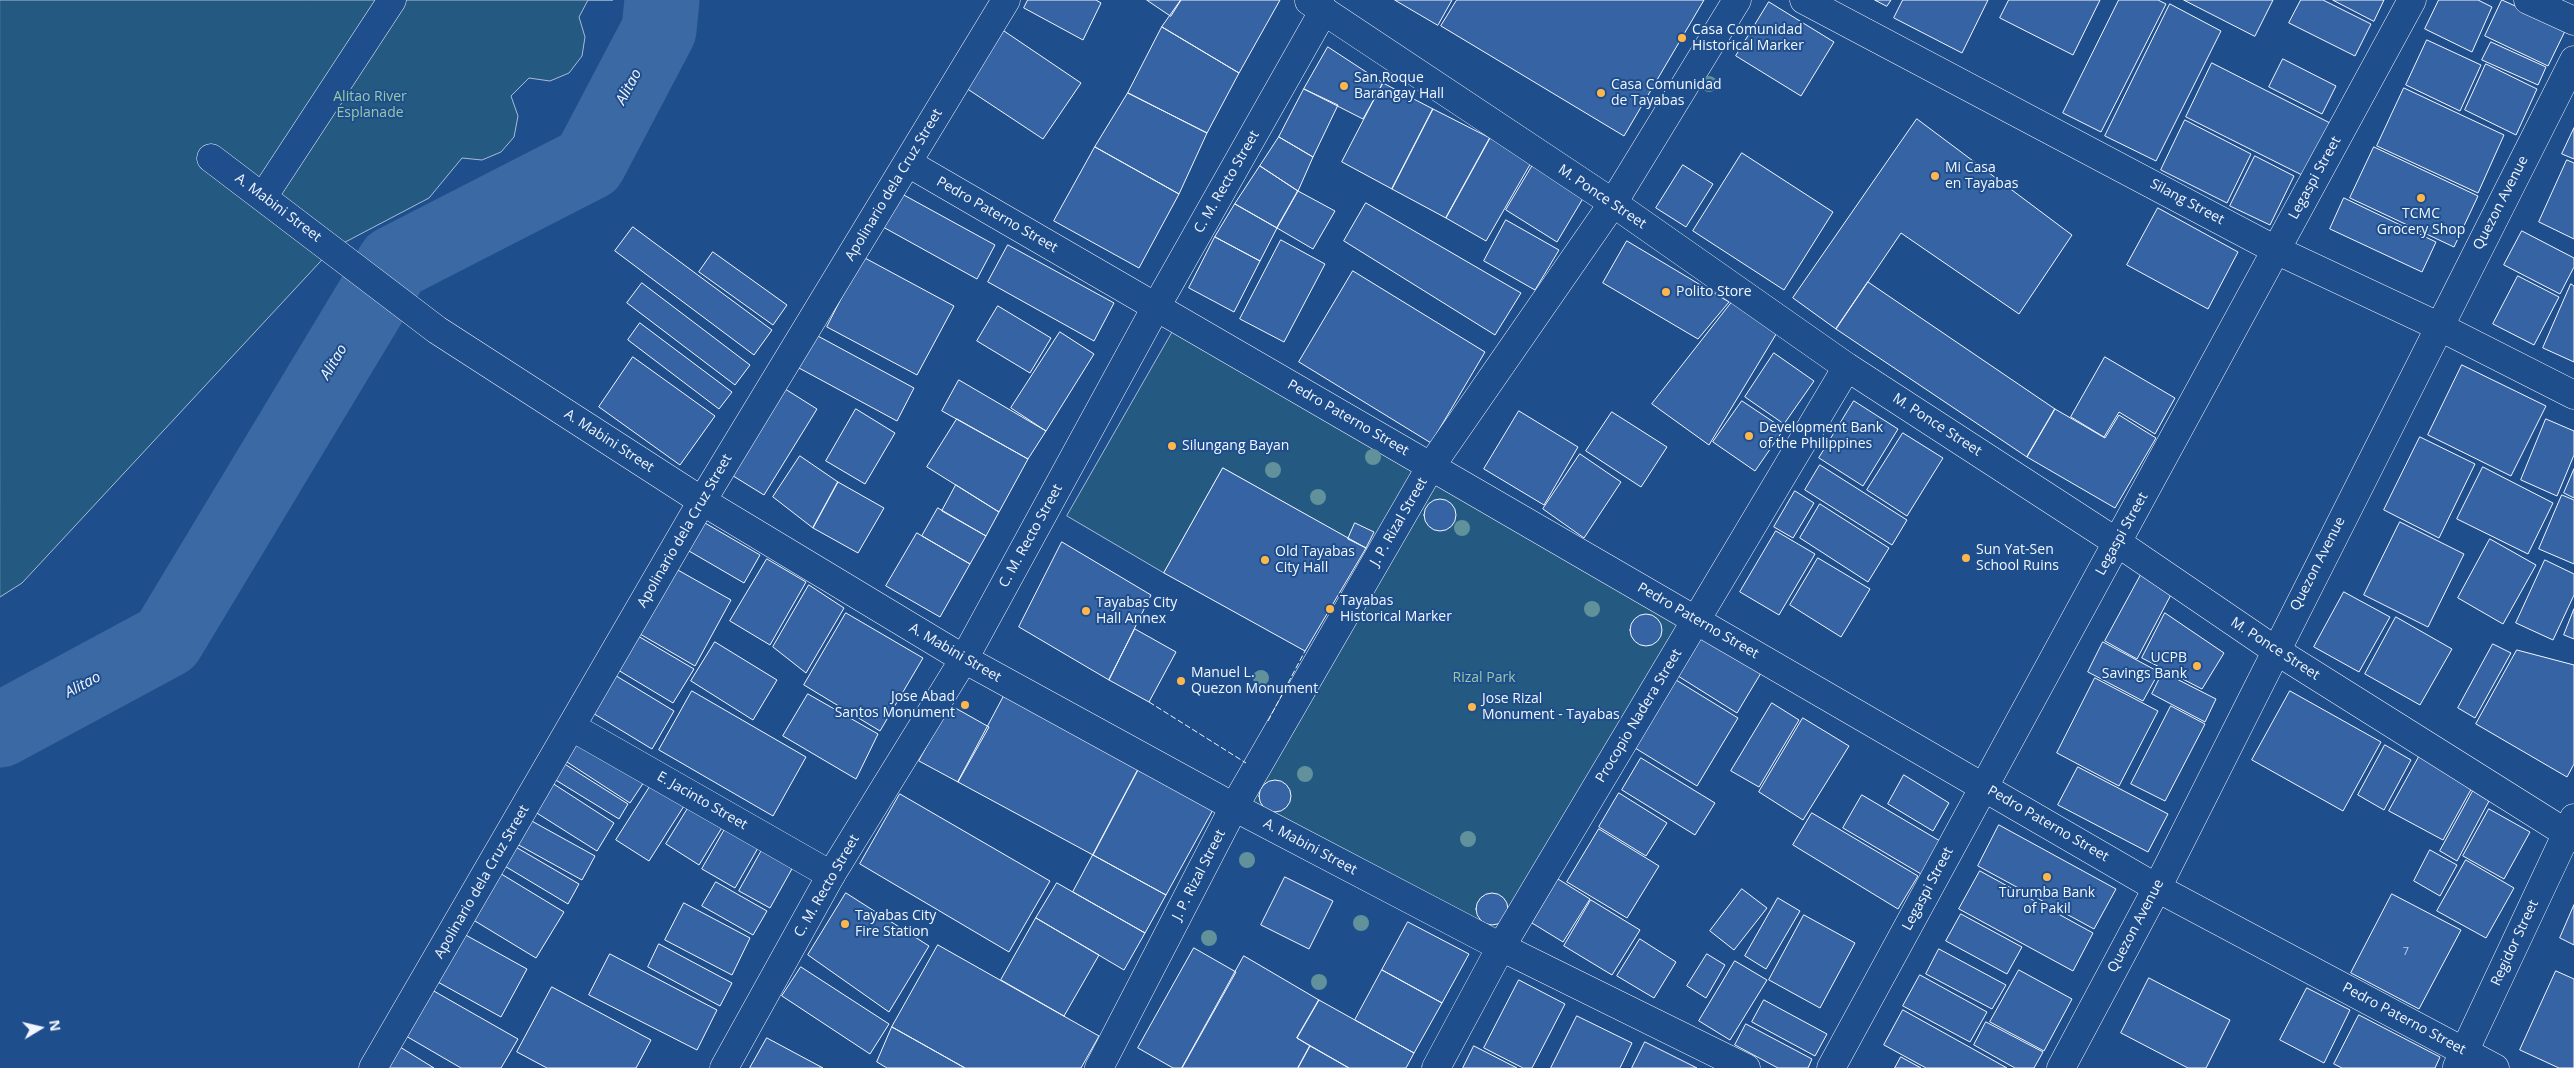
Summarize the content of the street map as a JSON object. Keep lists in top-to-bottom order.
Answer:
{
  "streets": {
    "street": [
      "Legaspi Street",
      "C. M. Recto Street",
      "Apolinario dela Cruz Street",
      "M. Ponce Street",
      "Silang Street",
      "Quezon Avenue",
      "A. Mabini Street",
      "Pedro Paterno Street",
      "J. P. Rizal Street",
      "Procopio Nadera Street",
      "E. Jacinto Street",
      "Regidor Street"
    ]
  },
  "crossings": [
    ["Legaspi Street", "M. Ponce Street"],
    ["Legaspi Street", "Silang Street"],
    ["Legaspi Street", "Pedro Paterno Street"],
    ["C. M. Recto Street", "M. Ponce Street"],
    ["C. M. Recto Street", "A. Mabini Street"],
    ["C. M. Recto Street", "Pedro Paterno Street"],
    ["C. M. Recto Street", "E. Jacinto Street"],
    ["Apolinario dela Cruz Street", "A. Mabini Street"],
    ["Apolinario dela Cruz Street", "Pedro Paterno Street"],
    ["Apolinario dela Cruz Street", "E. Jacinto Street"],
    ["M. Ponce Street", "Quezon Avenue"],
    ["M. Ponce Street", "J. P. Rizal Street"],
    ["M. Ponce Street", "Procopio Nadera Street"],
    ["M. Ponce Street", "Regidor Street"],
    ["Silang Street", "Quezon Avenue"],
    ["Quezon Avenue", "Pedro Paterno Street"],
    ["A. Mabini Street", "J. P. Rizal Street"],
    ["A. Mabini Street", "Procopio Nadera Street"],
    ["Pedro Paterno Street", "J. P. Rizal Street"],
    ["Pedro Paterno Street", "Procopio Nadera Street"],
    ["Pedro Paterno Street", "Regidor Street"]
  ],
  "water": ["Alitao"],
  "parks": ["Alitao River Esplanade", "Rizal Park"],
  "places": [
    "Casa Comunidad Historical Marker",
    "San Roque Barangay Hall",
    "Casa Comunidad de Tayabas",
    "Mi Casa en Tayabas",
    "TCMC Grocery Shop",
    "Polito Store",
    "Development Bank of the Philippines",
    "Silungang Bayan",
    "Sun Yat-Sen School Ruins",
    "Old Tayabas City Hall",
    "Tayabas Historical Marker",
    "Tayabas City Hall Annex",
    "UCPB Savings Bank",
    "Manuel L. Quezon Monument",
    "Jose Abad Santos Monument",
    "Jose Rizal Monument - Tayabas",
    "Turumba Bank of Pakil",
    "Tayabas City Fire Station"
  ],
  "house_numbers": ["7"],
  "north": "right"
}
